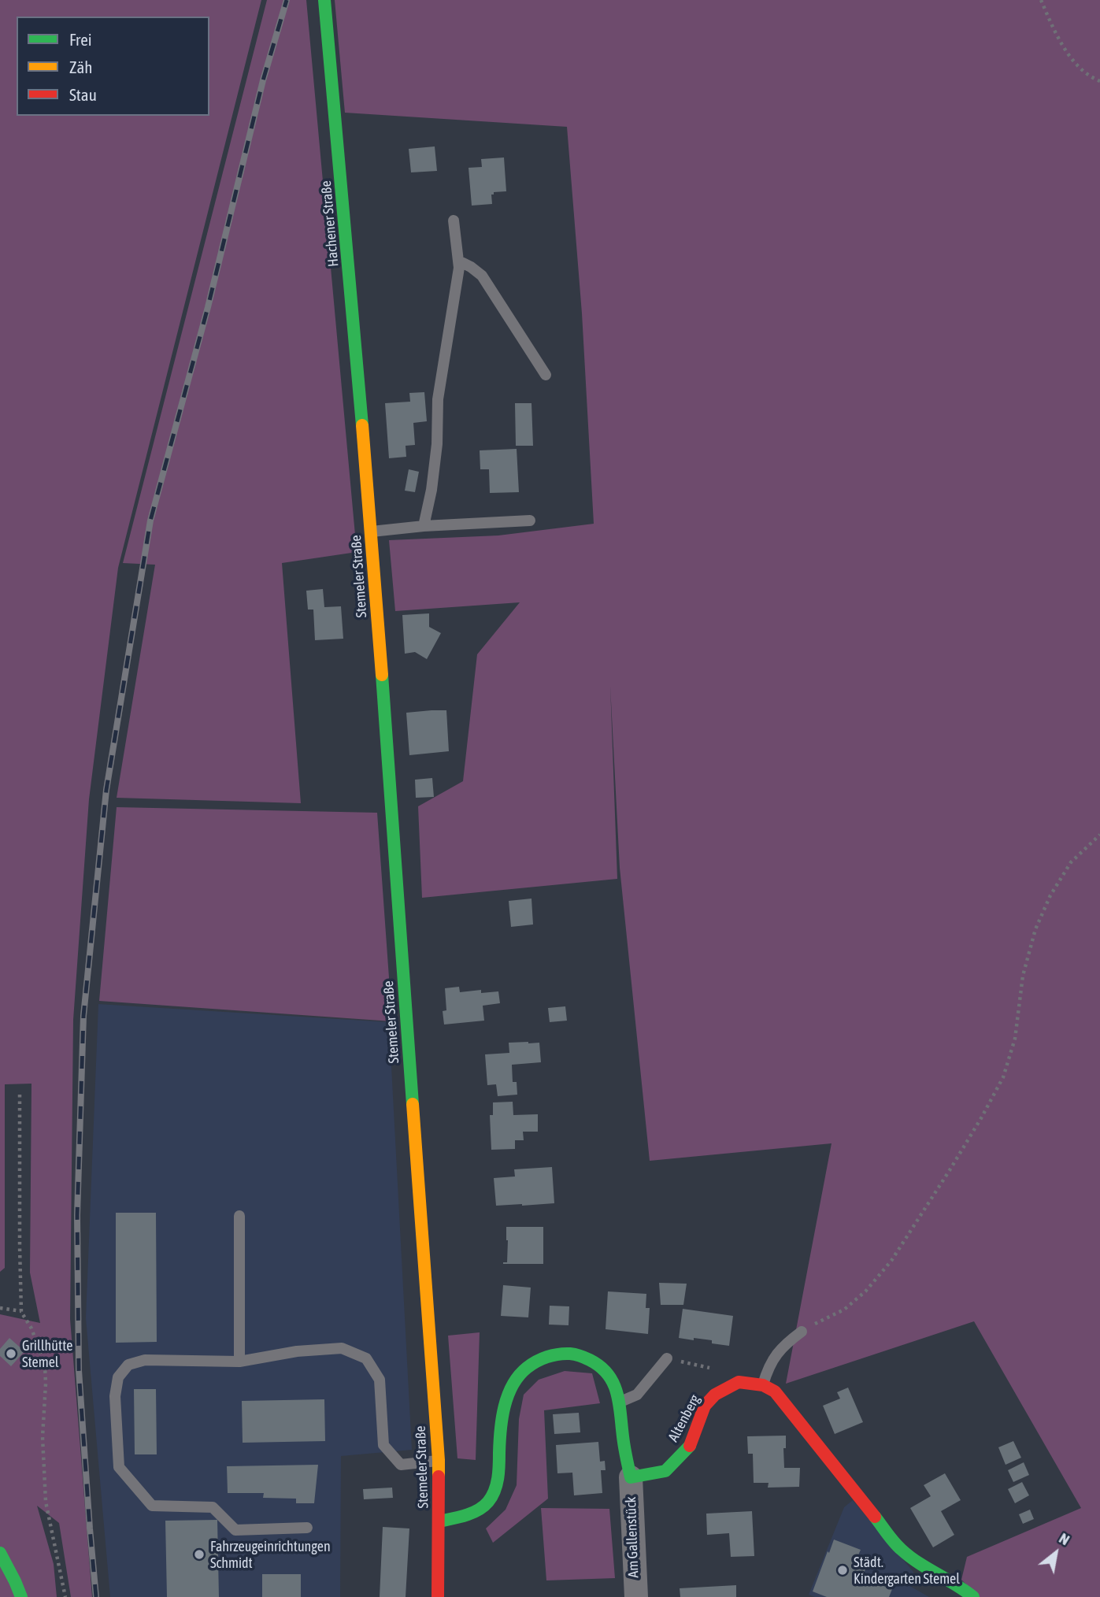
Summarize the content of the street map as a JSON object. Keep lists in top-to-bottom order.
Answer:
{
  "streets": {
    "main road": ["Hachener Straße", "Stemeler Straße", "Altenberg"],
    "street": ["Am Gallenstück"]
  },
  "crossings": [
    ["Hachener Straße", "Stemeler Straße"],
    ["Altenberg", "Am Gallenstück"]
  ],
  "places": ["Grillhütte Stemel", "Fahrzeugeinrichtungen Schmidt", "Städt. Kindergarten Stemel"],
  "legend": ["Frei", "Zäh", "Stau"],
  "north": "top right"
}
